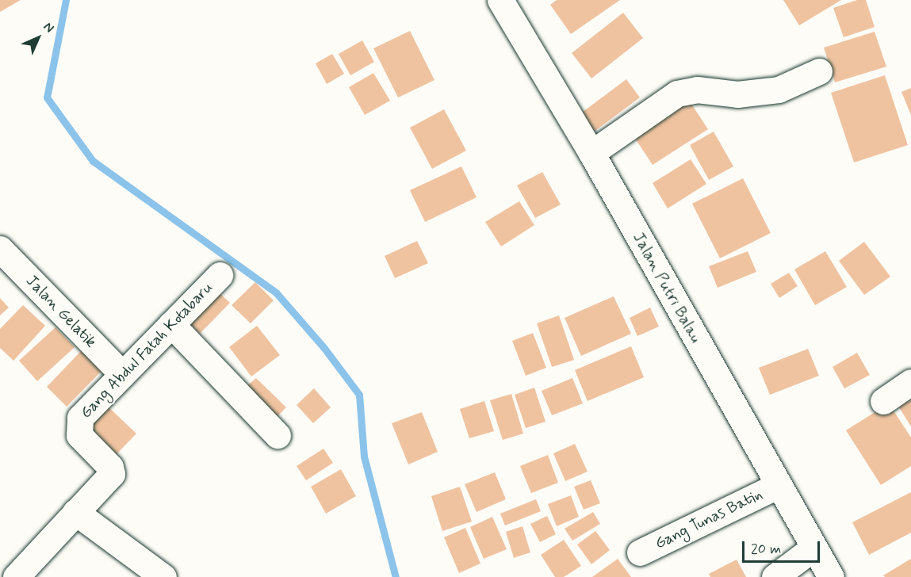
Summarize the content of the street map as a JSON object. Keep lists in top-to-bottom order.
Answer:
{
  "streets": {
    "street": [
      "Jalan Putri Balau",
      "Jalan Gelatik",
      "Gang Abdul Fatah Kotabaru",
      "Gang Tunas Batin"
    ]
  },
  "crossings": [
    ["Jalan Putri Balau", "Gang Tunas Batin"],
    ["Jalan Gelatik", "Gang Abdul Fatah Kotabaru"]
  ],
  "scale_bar": "20 m",
  "north": "top right"
}
